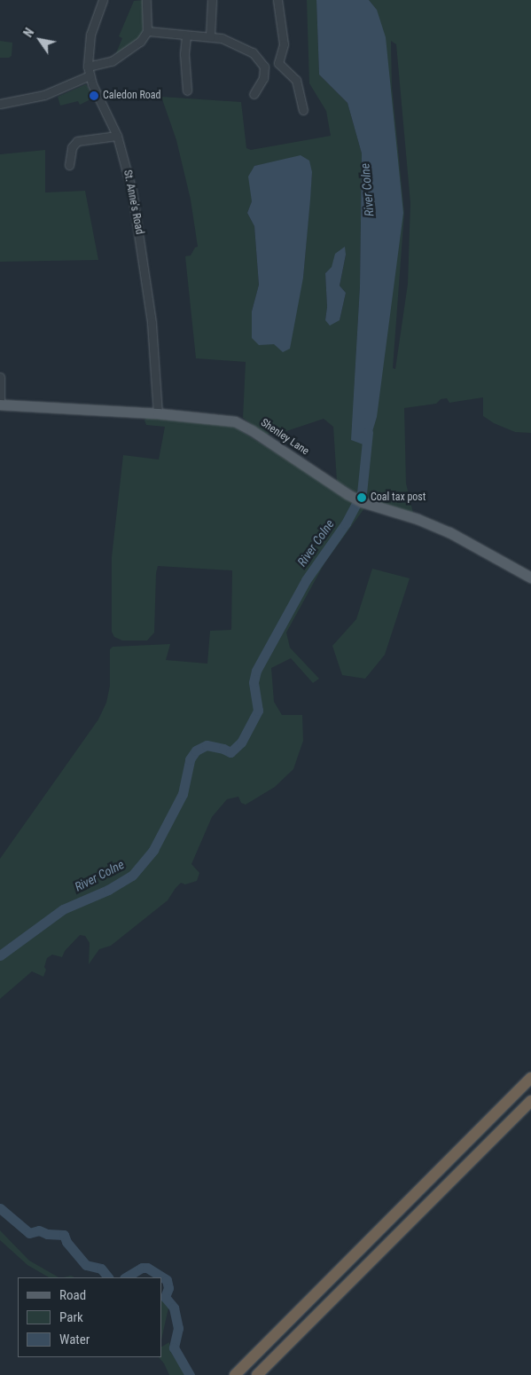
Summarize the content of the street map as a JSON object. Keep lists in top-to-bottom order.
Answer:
{
  "streets": {
    "main road": ["Shenley Lane"],
    "street": ["St. Anne's Road"]
  },
  "crossings": [
    ["St. Anne's Road", "Shenley Lane"]
  ],
  "water": ["River Colne"],
  "places": ["Caledon Road", "Coal tax post"],
  "legend": ["Road", "Park", "Water"],
  "north": "top left"
}
